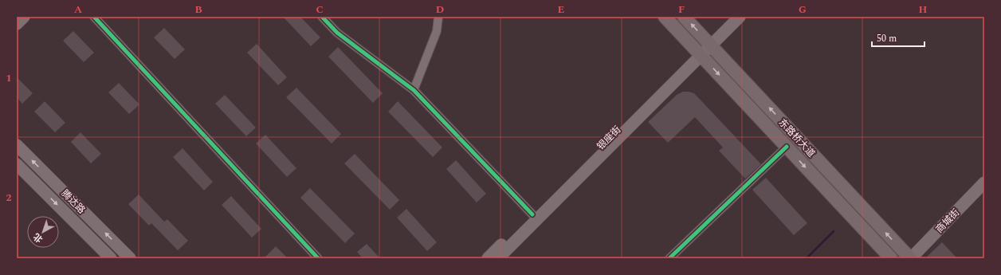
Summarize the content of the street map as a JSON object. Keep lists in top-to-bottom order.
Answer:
{
  "streets": {
    "main road": [
      "银座街",
      "东路桥大道",
      "腾达路",
      "商城街"
    ]
  },
  "crossings": [
    ["银座街", "东路桥大道"],
    ["东路桥大道", "商城街"]
  ],
  "scale_bar": "50 m",
  "north": "bottom left",
  "grid": {
    "columns": [
      "A",
      "B",
      "C",
      "D",
      "E",
      "F",
      "G",
      "H"
    ],
    "rows": ["1", "2"]
  }
}
